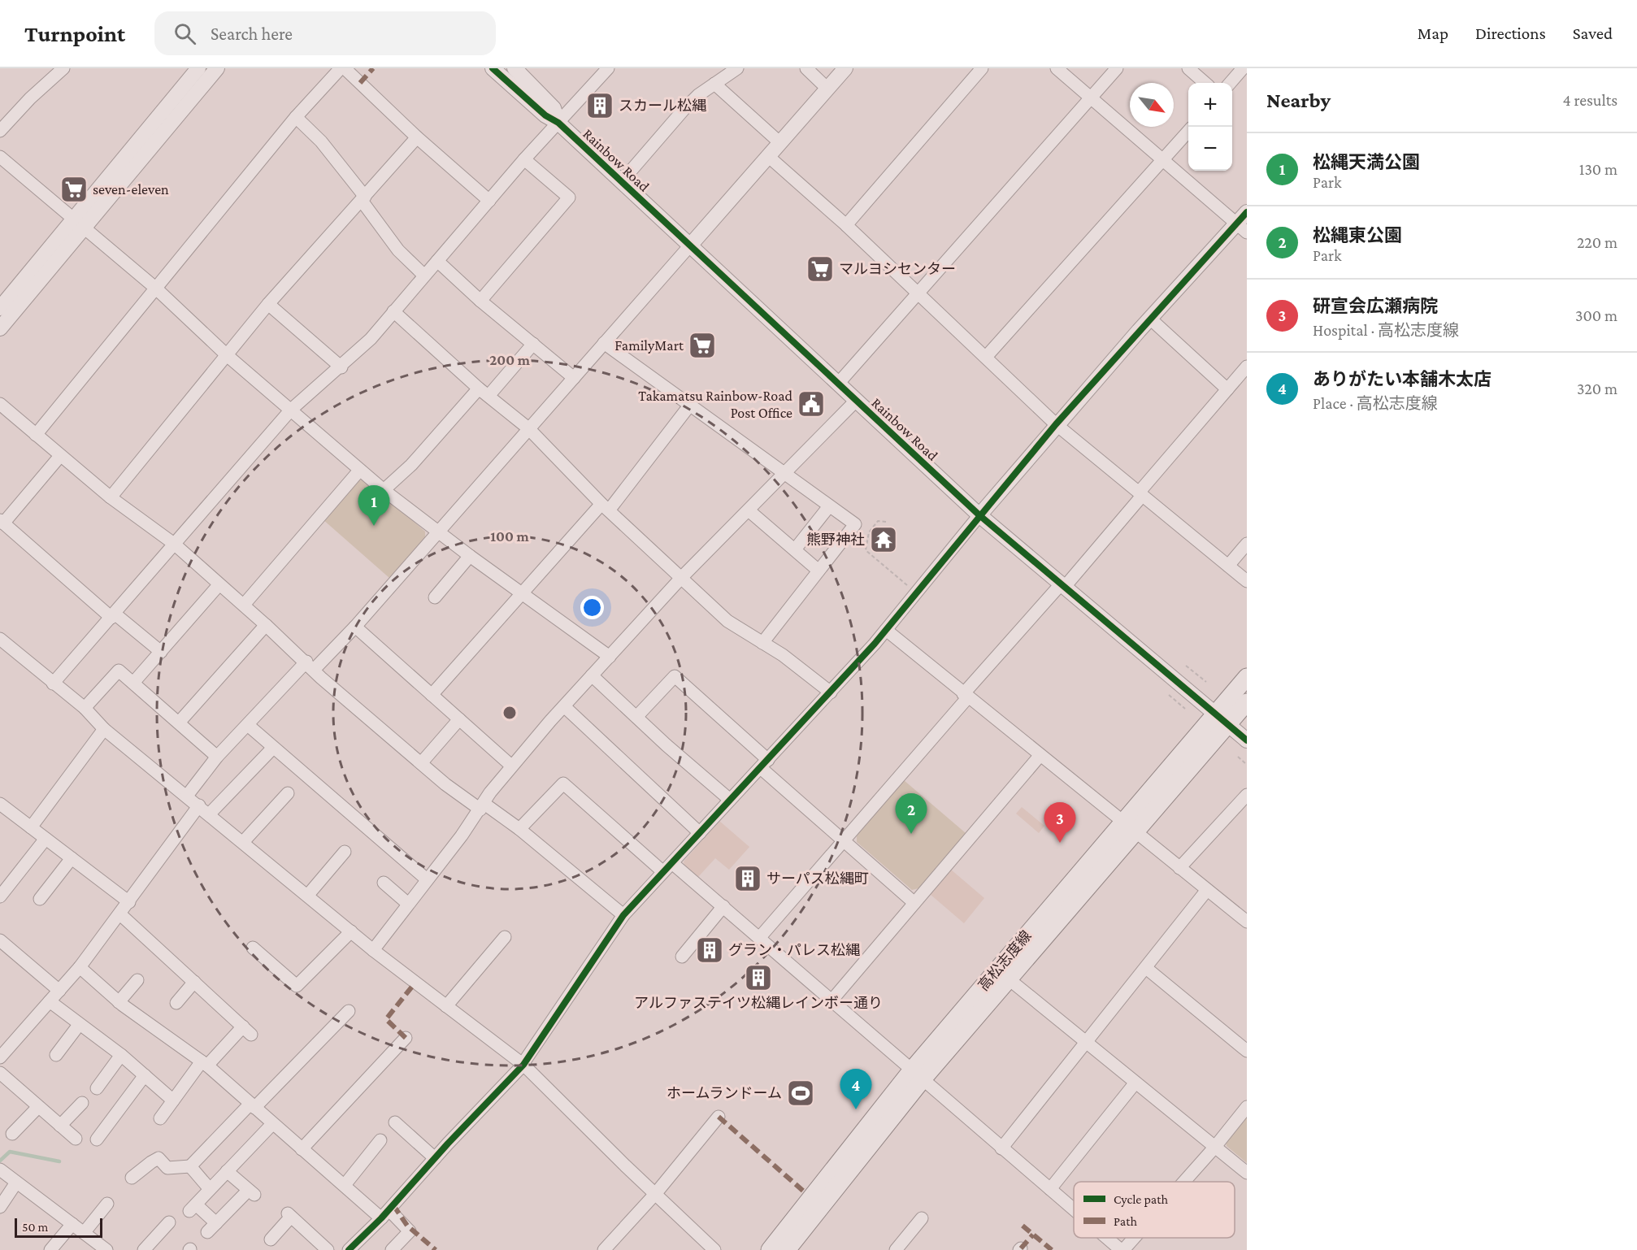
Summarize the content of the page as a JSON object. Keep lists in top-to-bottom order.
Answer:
{
  "streets": {
    "main road": ["高松志度線"],
    "street": ["Rainbow Road"]
  },
  "crossings": [
    ["Rainbow Road", "高松志度線"]
  ],
  "places": {
    "building": [
      "スカール松縄",
      "サーパス松縄町",
      "グラン・パレス松縄",
      "アルファステイツ松縄レインボー通り"
    ],
    "supermarket": ["seven-eleven", "マルヨシセンター", "FamilyMart"],
    "public building": ["Takamatsu Rainbow-Road Post Office"],
    "temple": ["熊野神社"],
    "sports": ["ホームランドーム"]
  },
  "legend": ["Cycle path", "Path"],
  "scale_bar": "50 m",
  "north": "bottom right",
  "page": {
    "header": "Turnpoint",
    "search": "Search here",
    "nav": ["Map", "Directions", "Saved"],
    "heading": ["Nearby", "4 results"],
    "map_buttons": ["+", "−"],
    "list": [
      {
        "mark": "1",
        "name": "松縄天満公園",
        "note": "Park",
        "value": "130 m"
      },
      {
        "mark": "2",
        "name": "松縄東公園",
        "note": "Park",
        "value": "220 m"
      },
      {
        "mark": "3",
        "name": "研宣会広瀬病院",
        "note": "Hospital · 高松志度線",
        "value": "300 m"
      },
      {
        "mark": "4",
        "name": "ありがたい本舗木太店",
        "note": "Place · 高松志度線",
        "value": "320 m"
      }
    ],
    "pins": [
      "1",
      "2",
      "3",
      "4"
    ],
    "scale": "50 m"
  },
  "rings": ["200 m", "100 m"]
}
